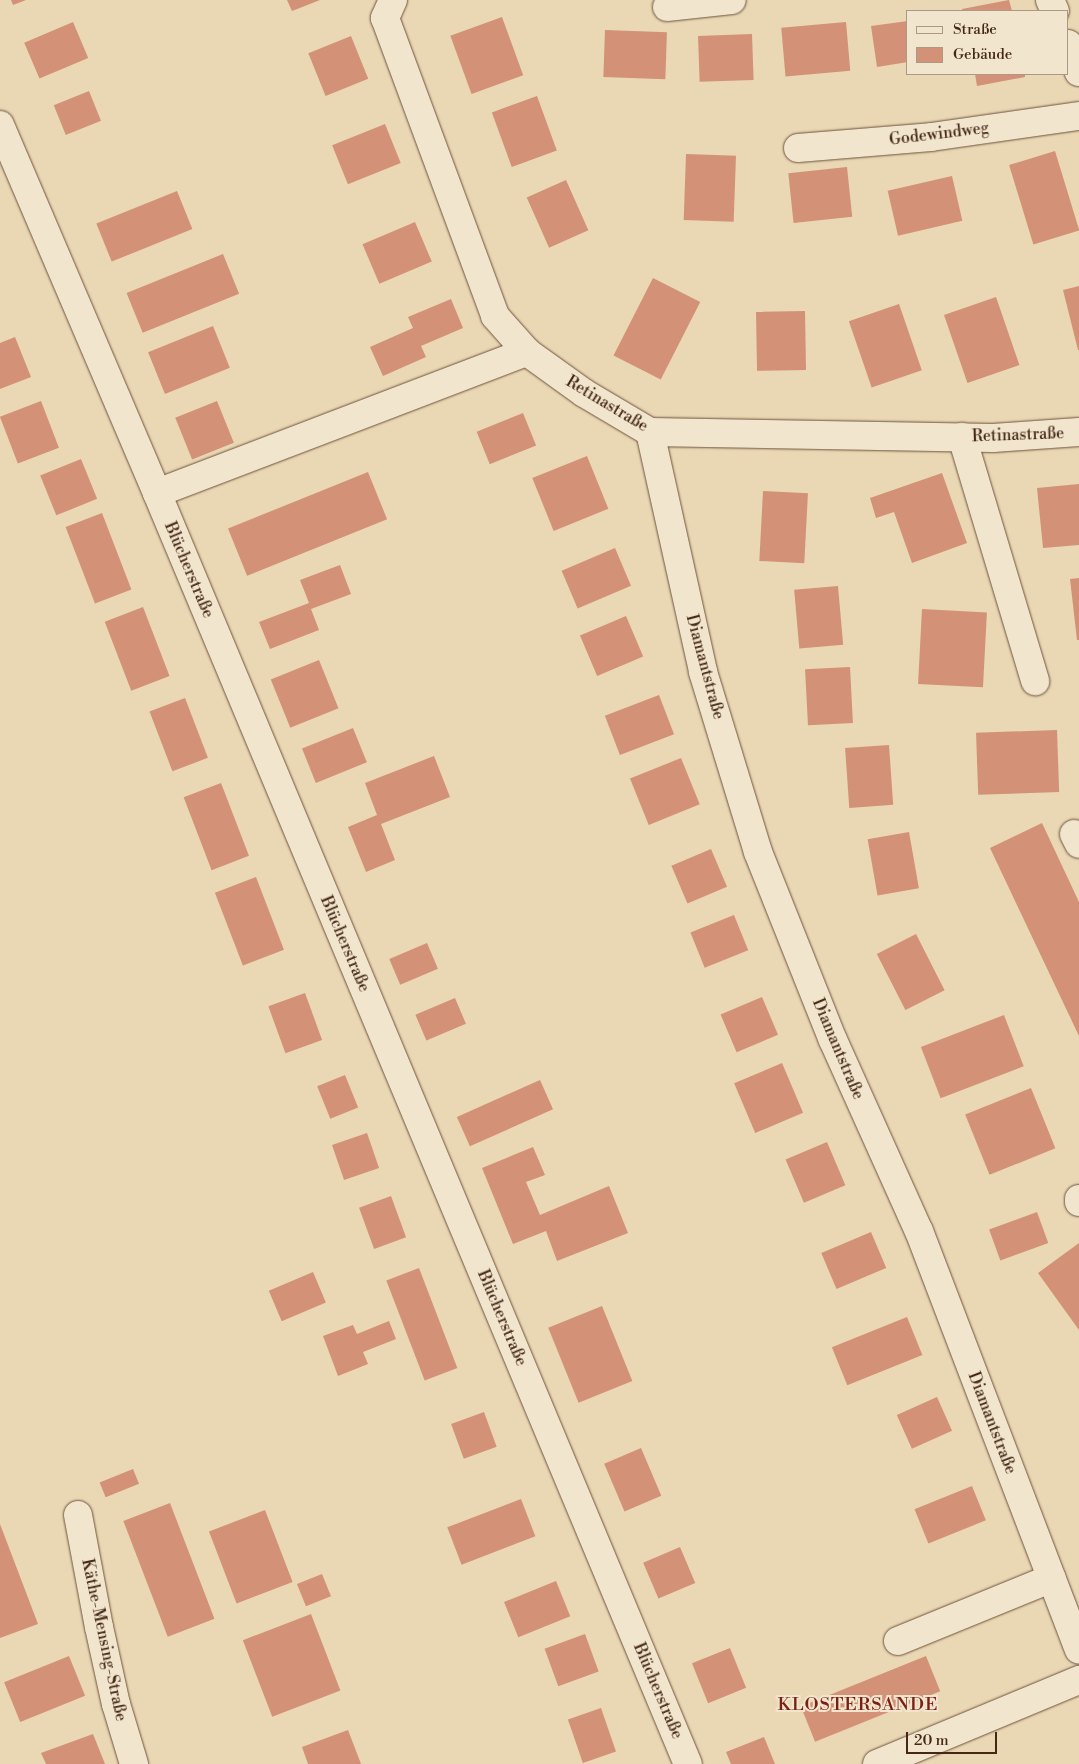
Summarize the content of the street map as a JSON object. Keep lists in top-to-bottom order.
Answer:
{
  "streets": {
    "street": [
      "Godewindweg",
      "Retinastraße",
      "Blücherstraße",
      "Diamantstraße",
      "Käthe-Mensing-Straße"
    ]
  },
  "crossings": [
    ["Retinastraße", "Diamantstraße"]
  ],
  "districts": ["KLOSTERSANDE"],
  "legend": ["Straße", "Gebäude"],
  "scale_bar": "20 m"
}
